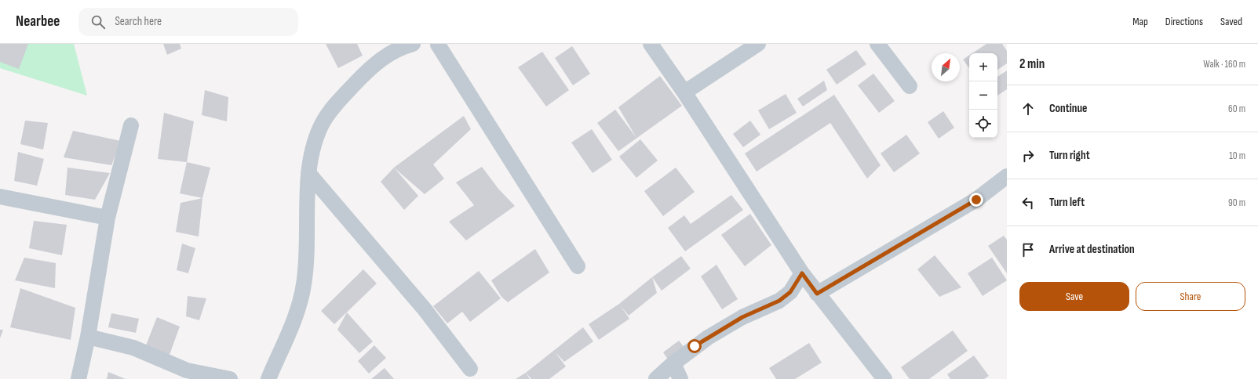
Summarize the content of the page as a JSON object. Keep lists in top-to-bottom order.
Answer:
{
  "north": "top right",
  "page": {
    "header": "Nearbee",
    "search": "Search here",
    "nav": ["Map", "Directions", "Saved"],
    "heading": ["2 min", "Walk · 160 m"],
    "map_buttons": ["+", "−"],
    "list": [
      ["Continue", "60 m"],
      ["Turn right", "10 m"],
      ["Turn left", "90 m"],
      "Arrive at destination"
    ],
    "buttons": ["Save", "Share"]
  }
}
